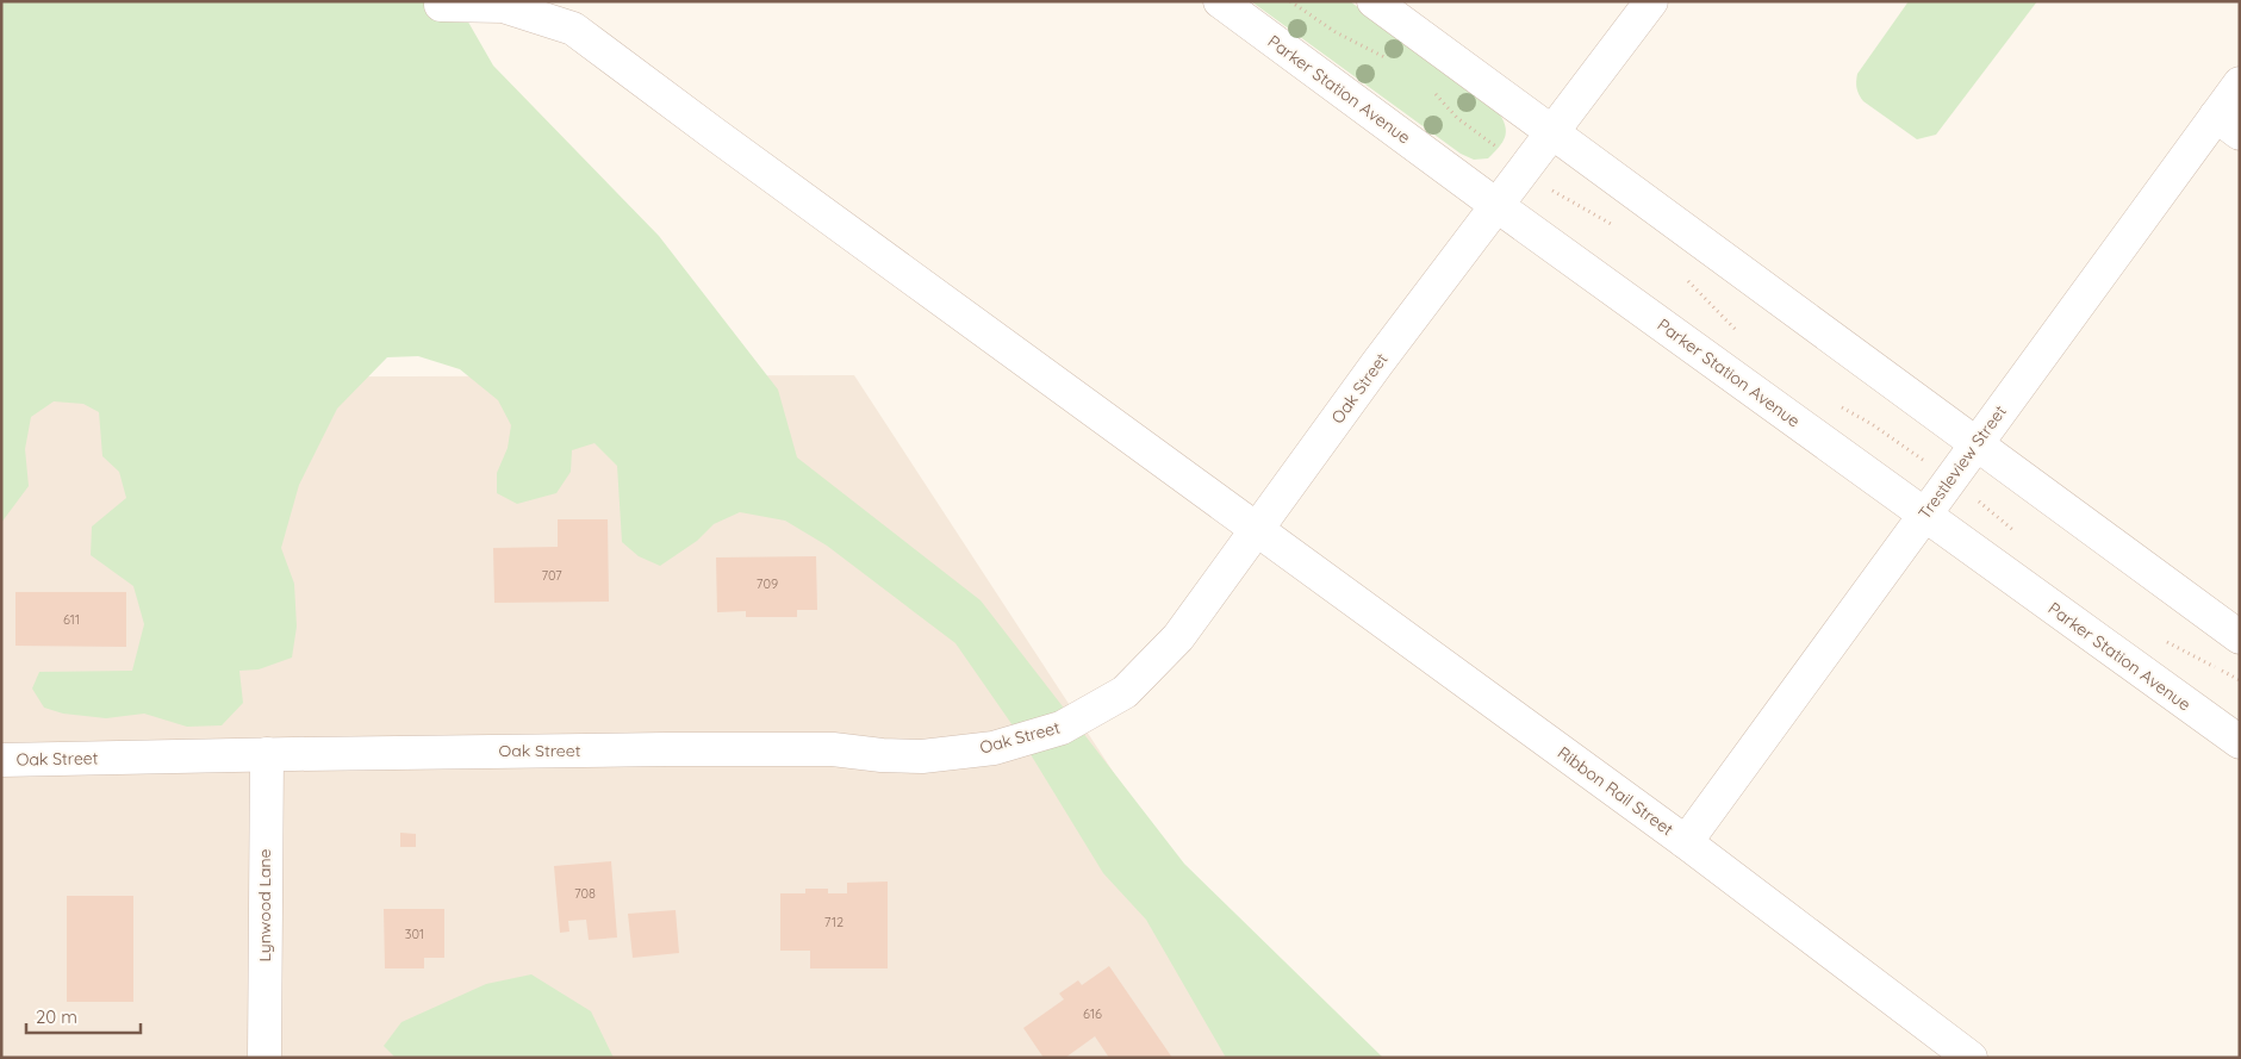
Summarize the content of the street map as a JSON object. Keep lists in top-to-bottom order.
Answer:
{
  "streets": {
    "street": [
      "Parker Station Avenue",
      "Oak Street",
      "Trestleview Street",
      "Ribbon Rail Street",
      "Lynwood Lane"
    ]
  },
  "crossings": [
    ["Parker Station Avenue", "Oak Street"],
    ["Parker Station Avenue", "Trestleview Street"],
    ["Oak Street", "Ribbon Rail Street"],
    ["Oak Street", "Lynwood Lane"],
    ["Trestleview Street", "Ribbon Rail Street"]
  ],
  "house_numbers": [
    "707",
    "709",
    "611",
    "708",
    "712",
    "301",
    "616"
  ],
  "scale_bar": "20 m"
}
